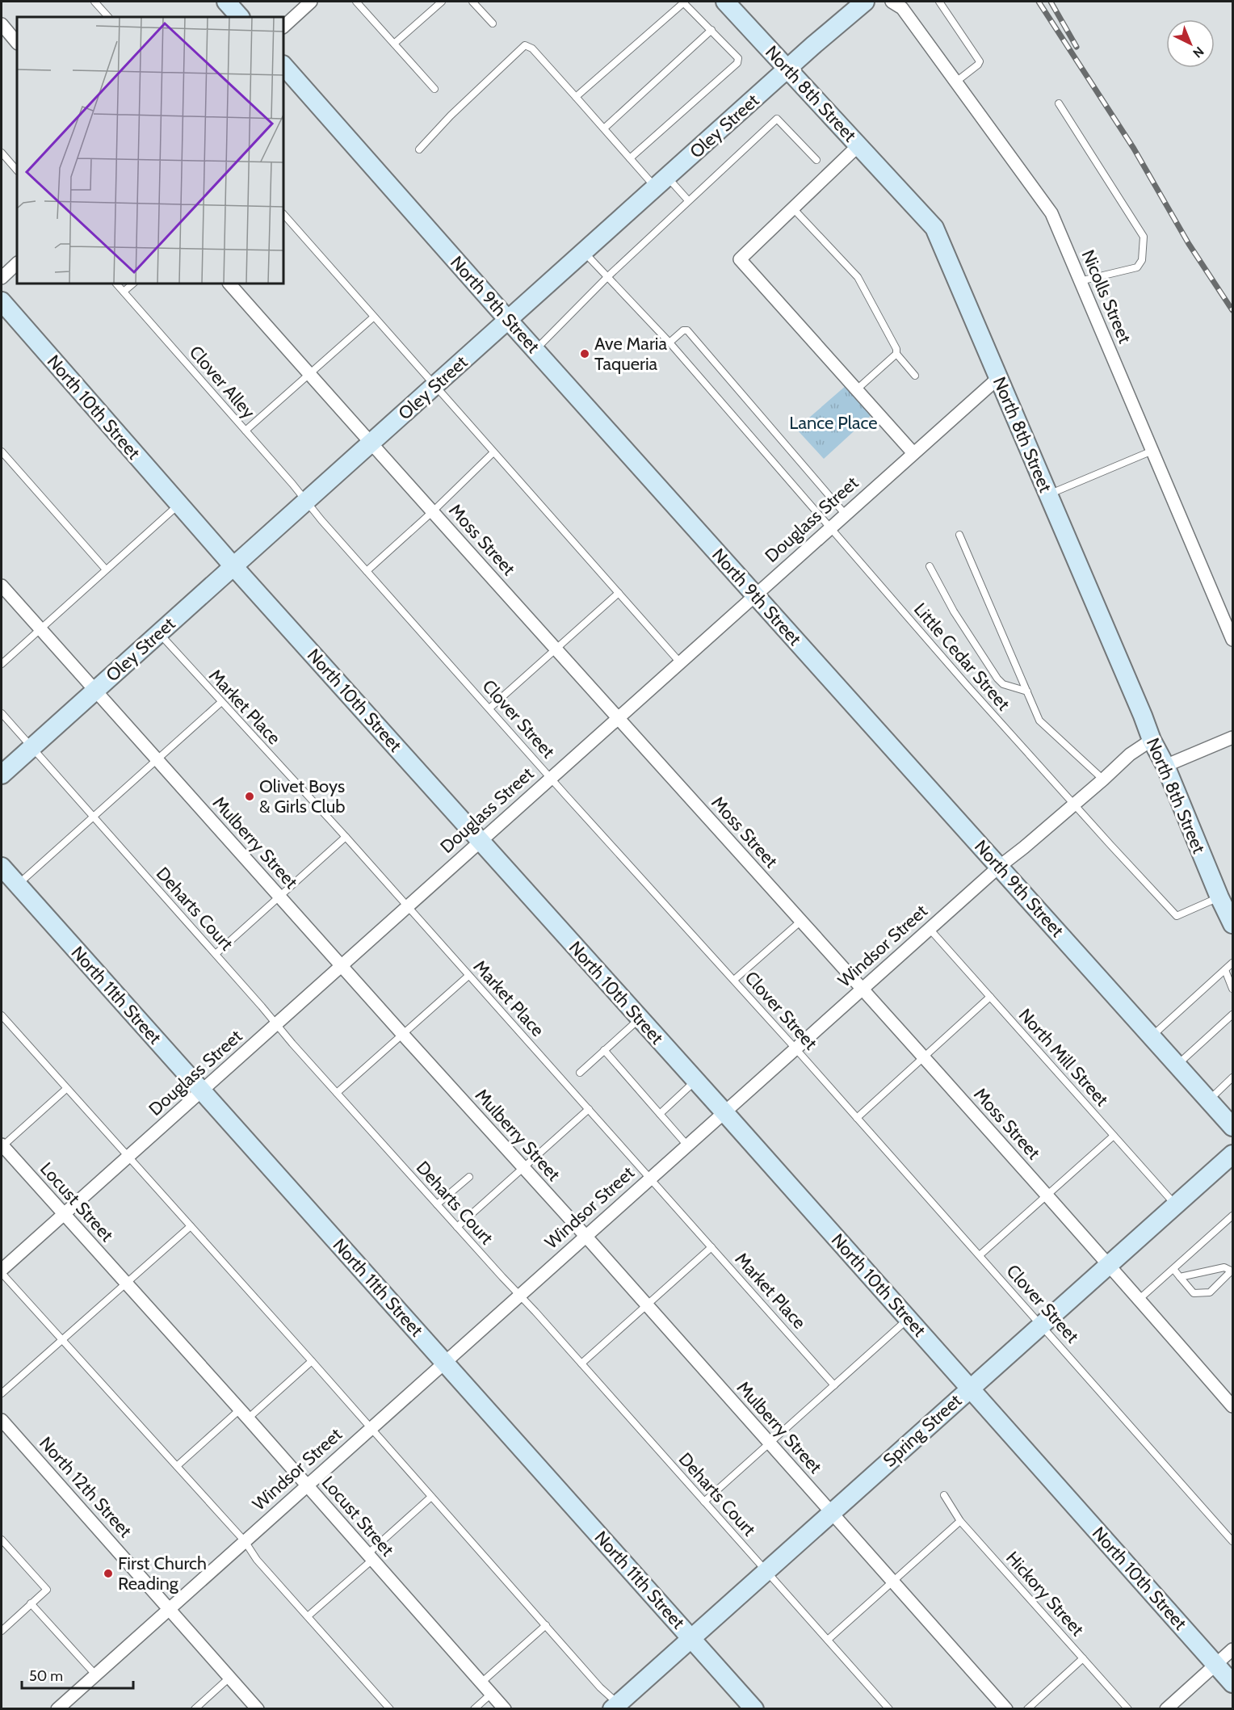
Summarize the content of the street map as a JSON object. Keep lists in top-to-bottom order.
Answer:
{
  "streets": {
    "street": [
      "North 8th Street",
      "Oley Street",
      "Nicolls Street",
      "North 9th Street",
      "North 10th Street",
      "Douglass Street",
      "Moss Street",
      "Mulberry Street",
      "Windsor Street",
      "North 11th Street",
      "Locust Street",
      "Spring Street",
      "North 12th Street"
    ],
    "lane": [
      "Clover Alley",
      "Little Cedar Street",
      "Market Place",
      "Clover Street",
      "Deharts Court",
      "North Mill Street",
      "Hickory Street"
    ]
  },
  "crossings": [
    ["North 8th Street", "Oley Street"],
    ["North 8th Street", "Douglass Street"],
    ["North 8th Street", "Little Cedar Street"],
    ["North 8th Street", "Windsor Street"],
    ["Oley Street", "North 9th Street"],
    ["Oley Street", "Clover Alley"],
    ["Oley Street", "North 10th Street"],
    ["Oley Street", "Moss Street"],
    ["Oley Street", "Little Cedar Street"],
    ["Oley Street", "Market Place"],
    ["Oley Street", "Clover Street"],
    ["Oley Street", "Mulberry Street"],
    ["Oley Street", "Deharts Court"],
    ["North 9th Street", "Douglass Street"],
    ["North 9th Street", "Windsor Street"],
    ["Clover Alley", "Clover Street"],
    ["North 10th Street", "Douglass Street"],
    ["North 10th Street", "Windsor Street"],
    ["North 10th Street", "Spring Street"],
    ["Douglass Street", "Moss Street"],
    ["Douglass Street", "Little Cedar Street"],
    ["Douglass Street", "Market Place"],
    ["Douglass Street", "Clover Street"],
    ["Douglass Street", "Mulberry Street"],
    ["Douglass Street", "Deharts Court"],
    ["Douglass Street", "North 11th Street"],
    ["Douglass Street", "Locust Street"],
    ["Moss Street", "Windsor Street"],
    ["Moss Street", "Spring Street"],
    ["Little Cedar Street", "Windsor Street"],
    ["Market Place", "Windsor Street"],
    ["Clover Street", "Windsor Street"],
    ["Clover Street", "Spring Street"],
    ["Mulberry Street", "Windsor Street"],
    ["Mulberry Street", "Spring Street"],
    ["Deharts Court", "Windsor Street"],
    ["Deharts Court", "Spring Street"],
    ["Windsor Street", "North 11th Street"],
    ["Windsor Street", "North Mill Street"],
    ["Windsor Street", "Locust Street"],
    ["Windsor Street", "North 12th Street"],
    ["North 11th Street", "Spring Street"],
    ["North Mill Street", "Spring Street"]
  ],
  "parks": ["Lance Place"],
  "places": ["Ave Maria Taqueria", "Olivet Boys & Girls Club", "First Church Reading"],
  "scale_bar": "50 m",
  "north": "bottom right"
}
